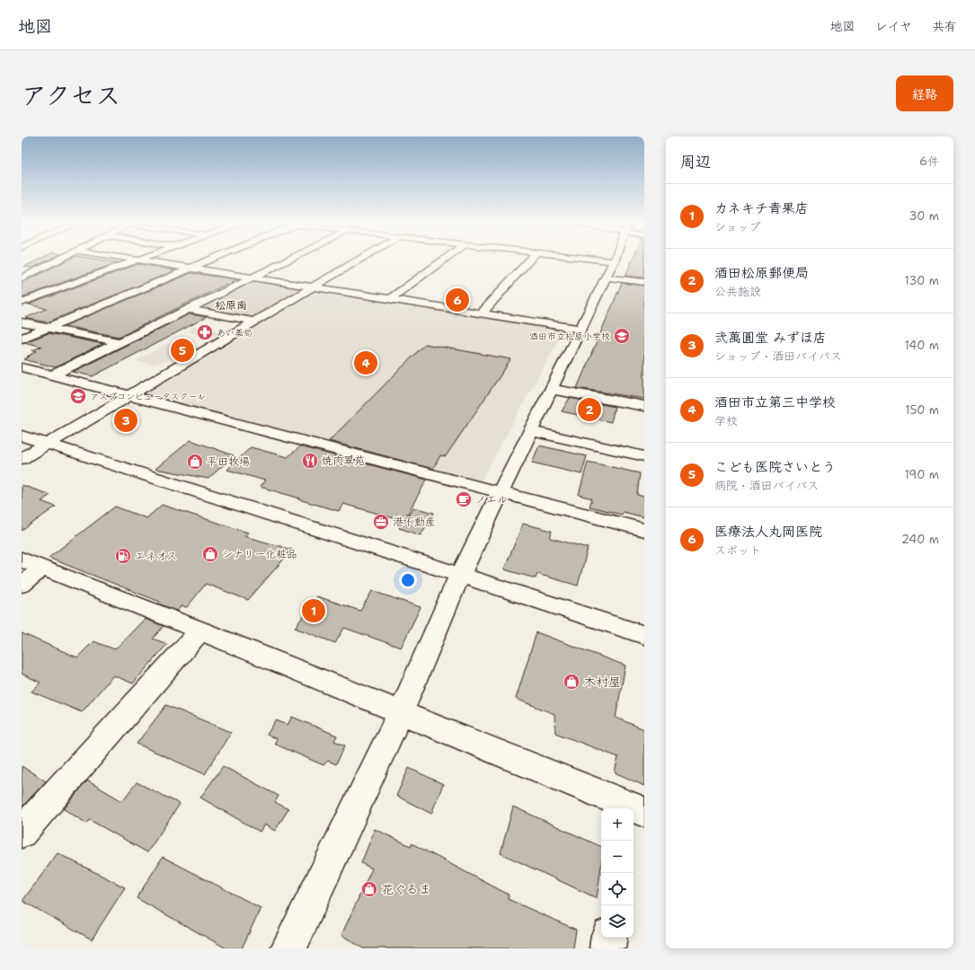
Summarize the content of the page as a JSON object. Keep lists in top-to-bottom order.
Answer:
{
  "districts": ["松原南"],
  "places": {
    "pharmacy": ["あい薬局"],
    "school or university": ["酒田市立松原小学校", "アスプコンピュータスクール"],
    "restaurant": ["焼肉翠苑"],
    "shop": [
      "平田牧場",
      "シナリー化粧品",
      "木村屋",
      "花ぐるま"
    ],
    "cafe": ["ノエル"],
    "office": ["港不動産"],
    "fuel station": ["エネオス"]
  },
  "page": {
    "header": "地図",
    "nav": ["地図", "レイヤ", "共有"],
    "title": "アクセス",
    "buttons": "経路",
    "heading": ["周辺", "6件"],
    "list": [
      {
        "mark": "1",
        "name": "カネキチ青果店",
        "note": "ショップ",
        "value": "30 m"
      },
      {
        "mark": "2",
        "name": "酒田松原郵便局",
        "note": "公共施設",
        "value": "130 m"
      },
      {
        "mark": "3",
        "name": "弐萬圓堂 みずほ店",
        "note": "ショップ · 酒田バイパス",
        "value": "140 m"
      },
      {
        "mark": "4",
        "name": "酒田市立第三中学校",
        "note": "学校",
        "value": "150 m"
      },
      {
        "mark": "5",
        "name": "こども医院さいとう",
        "note": "病院 · 酒田バイパス",
        "value": "190 m"
      },
      {
        "mark": "6",
        "name": "医療法人丸岡医院",
        "note": "スポット",
        "value": "240 m"
      }
    ],
    "pins": [
      "6",
      "5",
      "4",
      "2",
      "3",
      "1"
    ],
    "map_buttons": ["+", "−"]
  }
}
